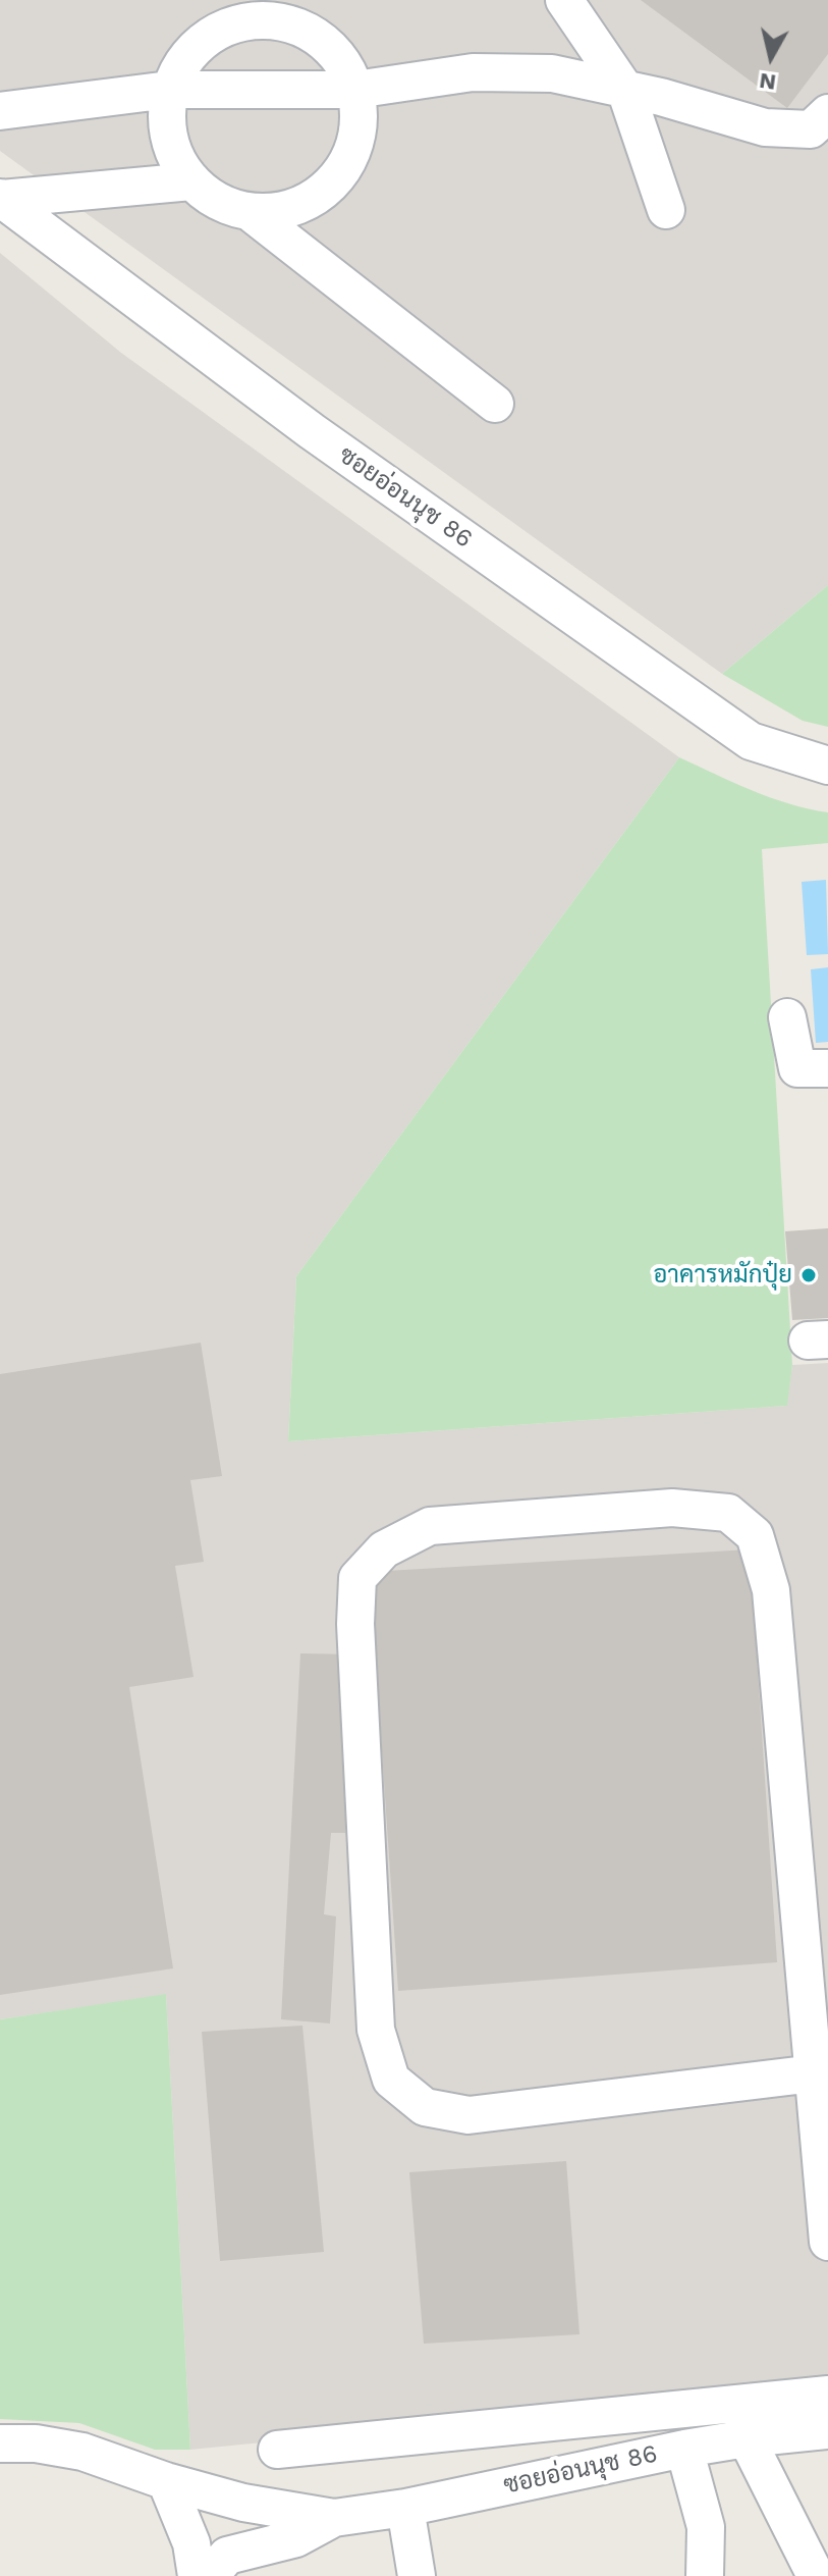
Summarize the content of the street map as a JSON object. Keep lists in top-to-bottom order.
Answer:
{
  "streets": {
    "street": ["ซอยอ่อนนุช 86"]
  },
  "places": ["อาคารหมักปุ๋ย"],
  "north": "bottom"
}
